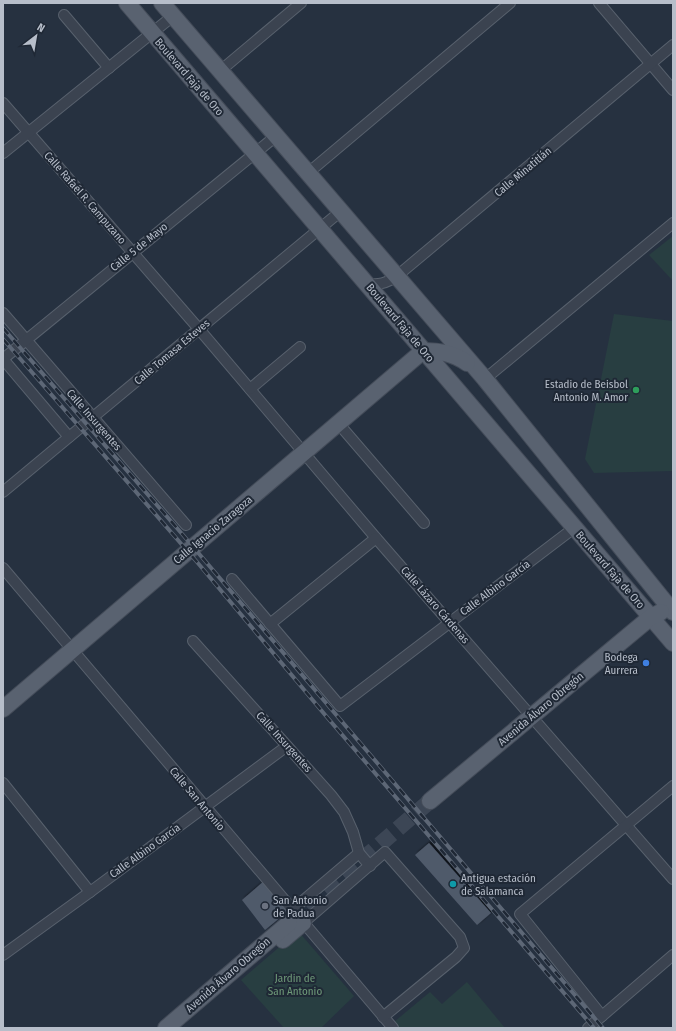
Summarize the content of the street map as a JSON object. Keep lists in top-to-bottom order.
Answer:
{
  "streets": {
    "main road": ["Boulevard Faja de Oro", "Calle Ignacio Zaragoza", "Avenida Álvaro Obregón"],
    "street": [
      "Calle Minatitlán",
      "Calle Rafaél R. Campuzano",
      "Calle 5 de Mayo",
      "Calle Tomasa Esteves",
      "Calle Insurgentes",
      "Calle Albino García",
      "Calle Lázaro Cárdenas",
      "Calle San Antonio"
    ]
  },
  "crossings": [
    ["Boulevard Faja de Oro", "Calle Minatitlán"],
    ["Boulevard Faja de Oro", "Calle 5 de Mayo"],
    ["Boulevard Faja de Oro", "Calle Tomasa Esteves"],
    ["Boulevard Faja de Oro", "Calle Ignacio Zaragoza"],
    ["Boulevard Faja de Oro", "Calle Albino García"],
    ["Boulevard Faja de Oro", "Avenida Álvaro Obregón"],
    ["Calle Rafaél R. Campuzano", "Calle 5 de Mayo"],
    ["Calle Rafaél R. Campuzano", "Calle Tomasa Esteves"],
    ["Calle Rafaél R. Campuzano", "Calle Lázaro Cárdenas"],
    ["Calle 5 de Mayo", "Calle Insurgentes"],
    ["Calle Tomasa Esteves", "Calle Insurgentes"],
    ["Calle Tomasa Esteves", "Calle Lázaro Cárdenas"],
    ["Calle Insurgentes", "Calle Albino García"],
    ["Calle Ignacio Zaragoza", "Calle Lázaro Cárdenas"],
    ["Calle Ignacio Zaragoza", "Calle San Antonio"],
    ["Calle Albino García", "Calle Lázaro Cárdenas"],
    ["Calle Albino García", "Calle San Antonio"],
    ["Calle Lázaro Cárdenas", "Avenida Álvaro Obregón"],
    ["Avenida Álvaro Obregón", "Calle San Antonio"]
  ],
  "parks": ["Jardin de San Antonio"],
  "places": [
    "Estadio de Beisbol Antonio M. Amor",
    "Bodega Aurrera",
    "Antigua estación de Salamanca",
    "San Antonio de Padua"
  ],
  "north": "top right"
}
